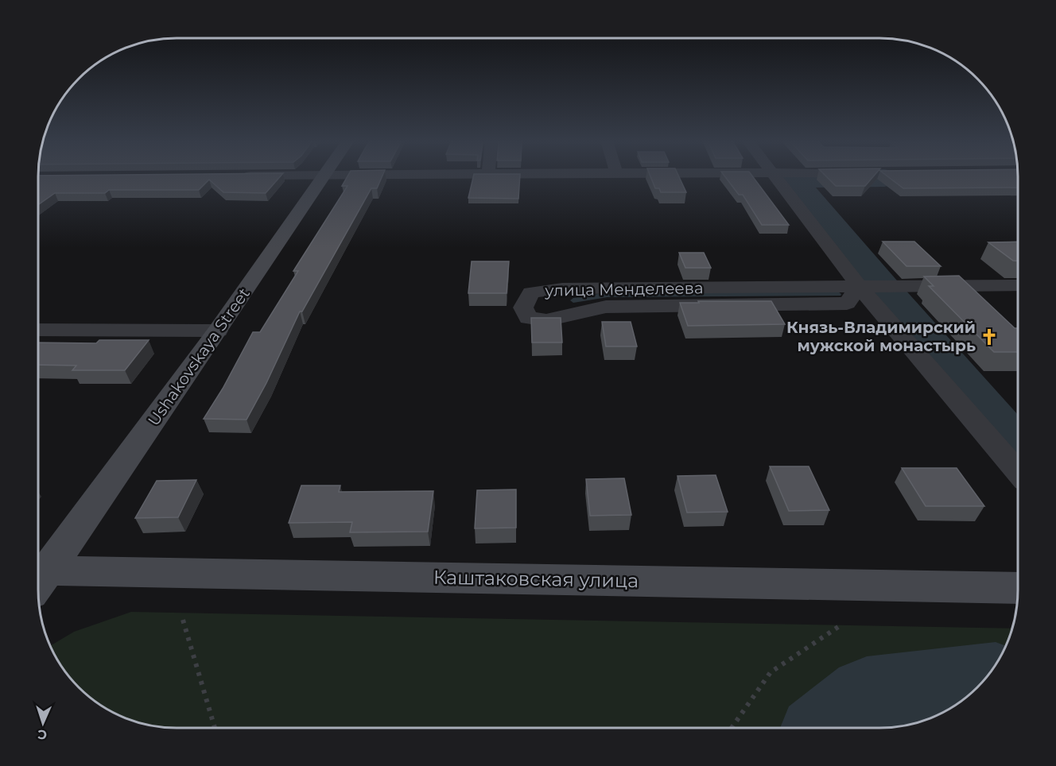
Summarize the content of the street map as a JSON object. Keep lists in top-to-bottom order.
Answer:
{
  "streets": {
    "main road": ["Ushakovskaya Street", "Каштаковская улица"],
    "street": ["улица Менделеева"]
  },
  "places": {
    "church": ["Князь-Владимирский мужской монастырь"]
  },
  "north": "bottom"
}
